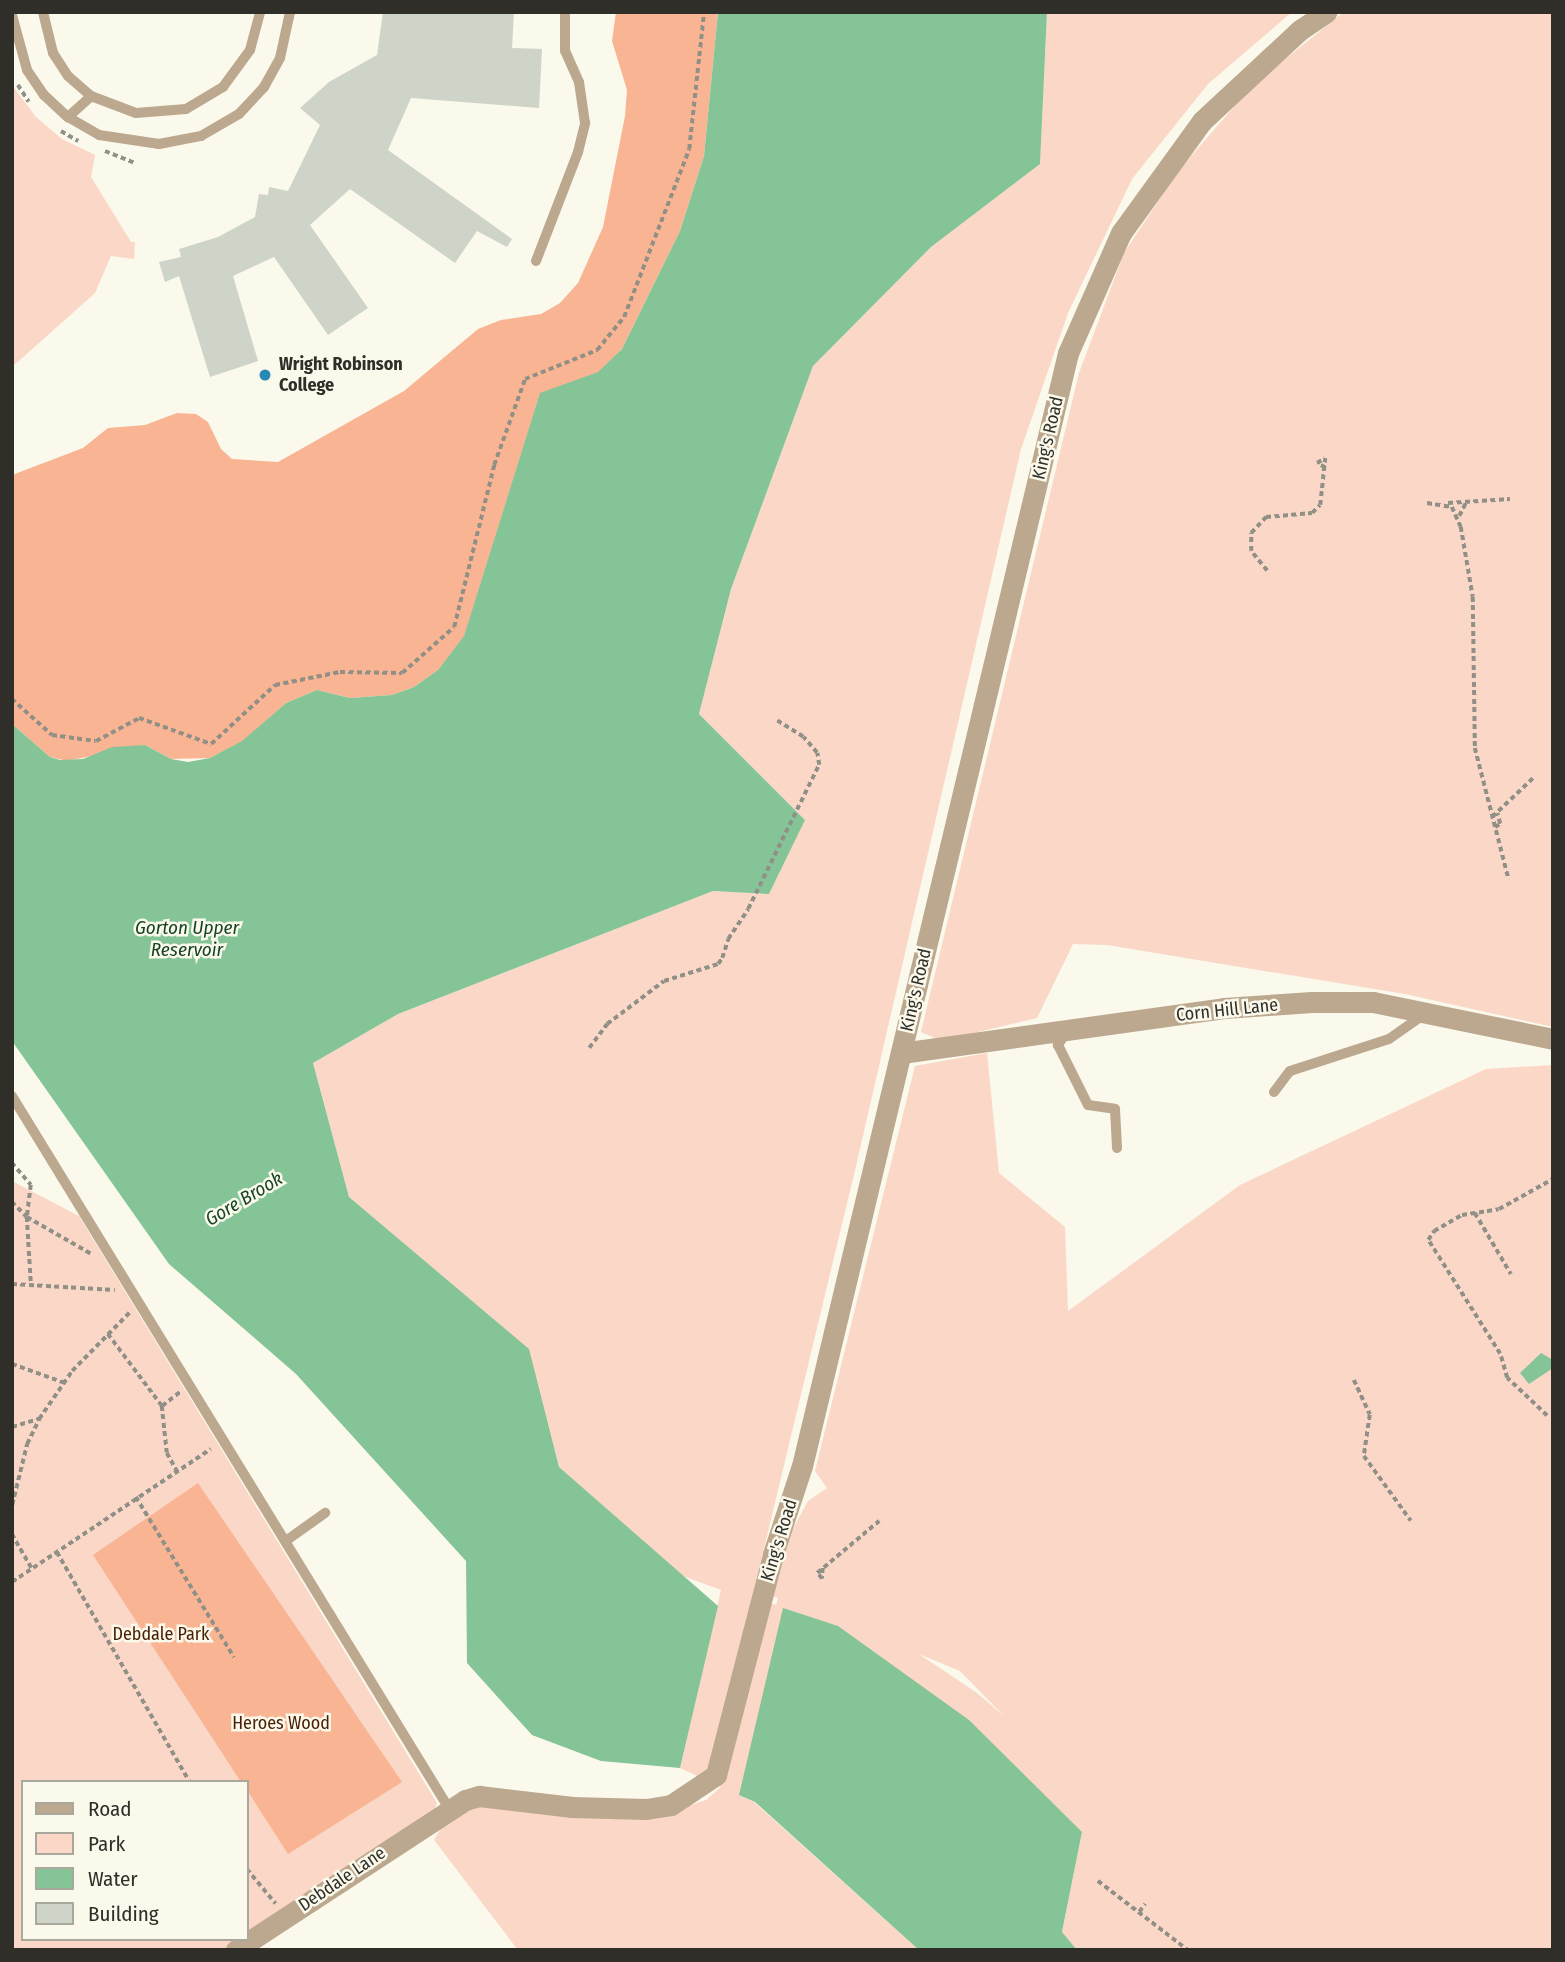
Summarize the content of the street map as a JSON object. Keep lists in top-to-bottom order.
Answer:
{
  "streets": {
    "street": ["King's Road", "Corn Hill Lane", "Debdale Lane"]
  },
  "crossings": [
    ["King's Road", "Corn Hill Lane"],
    ["King's Road", "Debdale Lane"]
  ],
  "water": ["Gorton Upper Reservoir", "Gore Brook"],
  "parks": ["Debdale Park", "Heroes Wood"],
  "places": ["Wright Robinson College"],
  "legend": [
    "Road",
    "Park",
    "Water",
    "Building"
  ]
}
